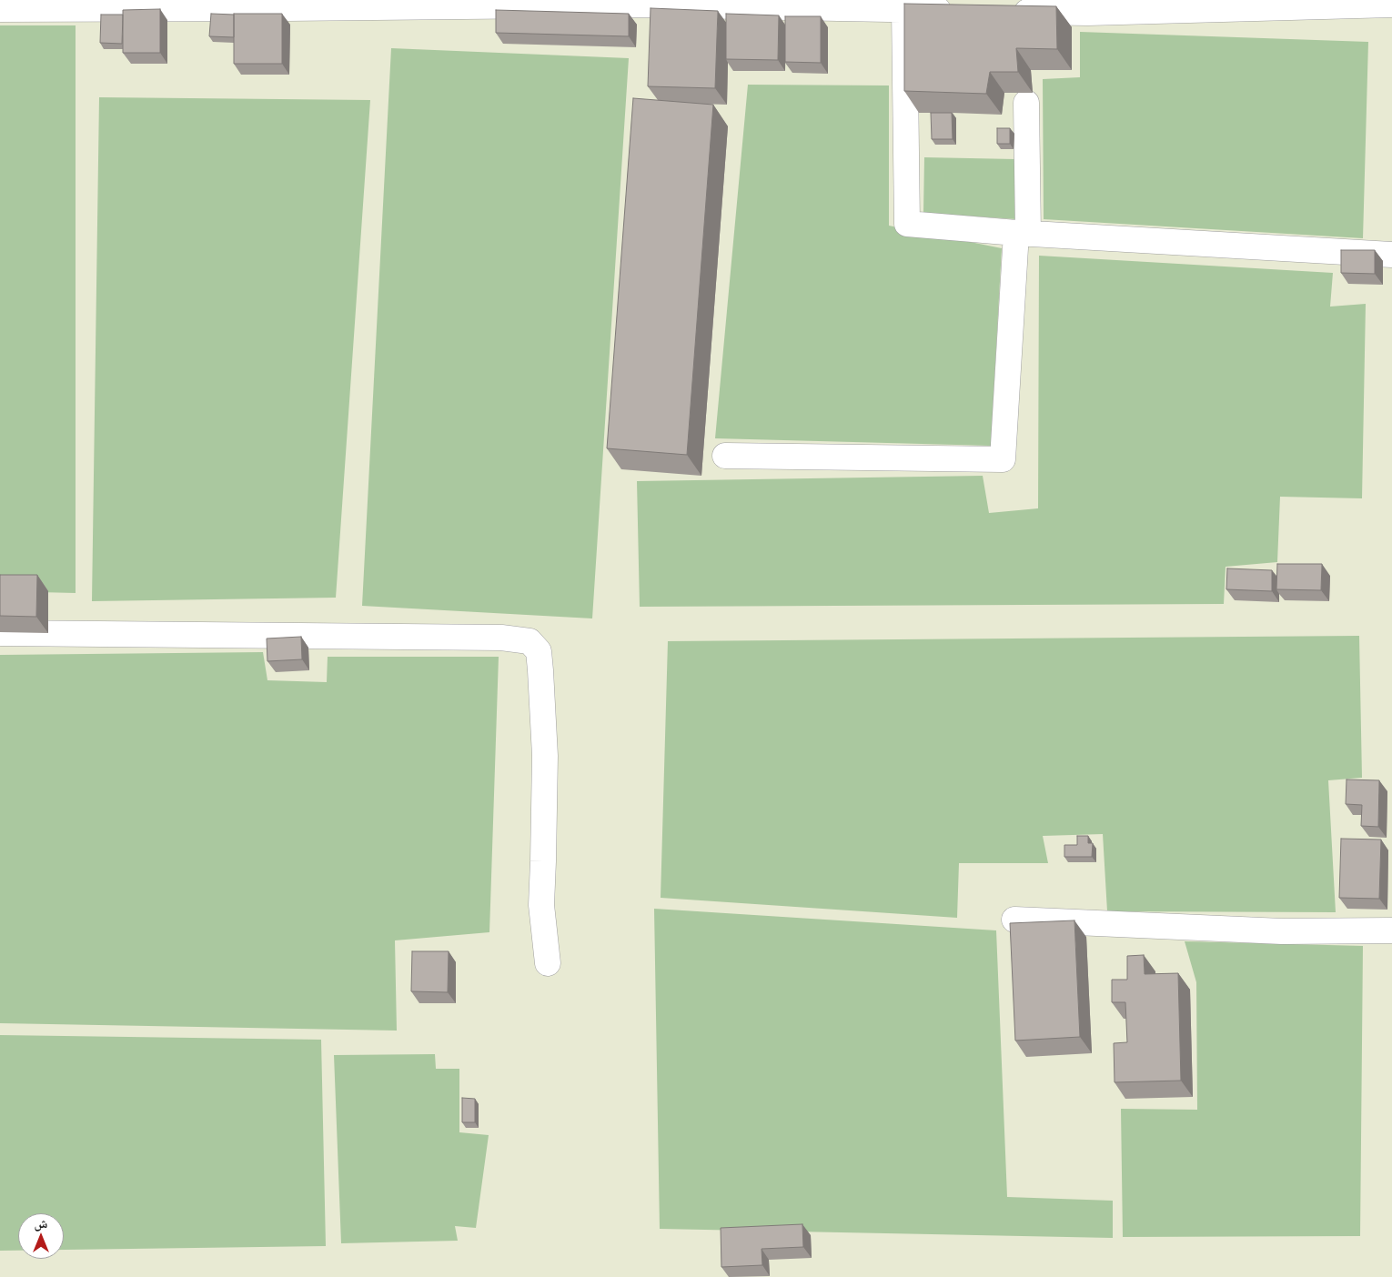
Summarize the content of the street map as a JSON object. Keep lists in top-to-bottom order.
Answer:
{
  "north": "top"
}
